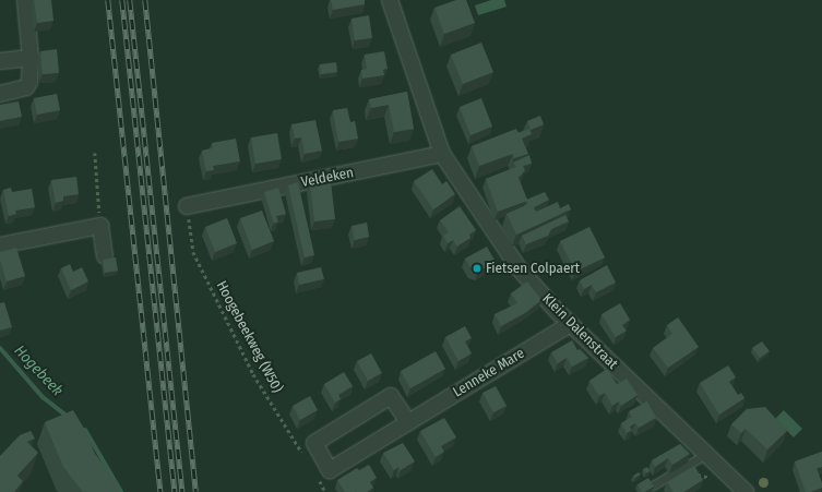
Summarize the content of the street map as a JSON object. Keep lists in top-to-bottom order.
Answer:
{
  "streets": {
    "street": ["Veldeken", "Klein Dalenstraat", "Lenneke Mare"],
    "path": ["Hoogebeekweg (W50)"]
  },
  "crossings": [
    ["Veldeken", "Klein Dalenstraat"],
    ["Veldeken", "Hoogebeekweg (W50)"],
    ["Klein Dalenstraat", "Lenneke Mare"]
  ],
  "water": ["Hogebeek"],
  "places": ["Fietsen Colpaert"]
}
